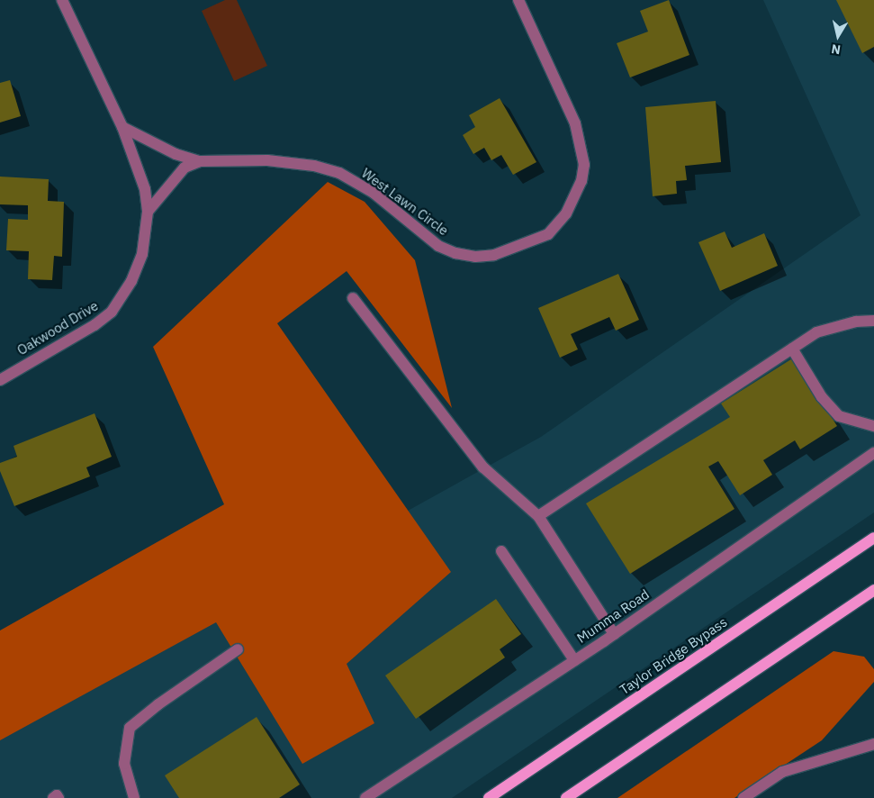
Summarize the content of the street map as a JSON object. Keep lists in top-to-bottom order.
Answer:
{
  "streets": {
    "main road": ["Taylor Bridge Bypass"],
    "street": ["West Lawn Circle", "Oakwood Drive", "Mumma Road"]
  },
  "north": "bottom"
}
